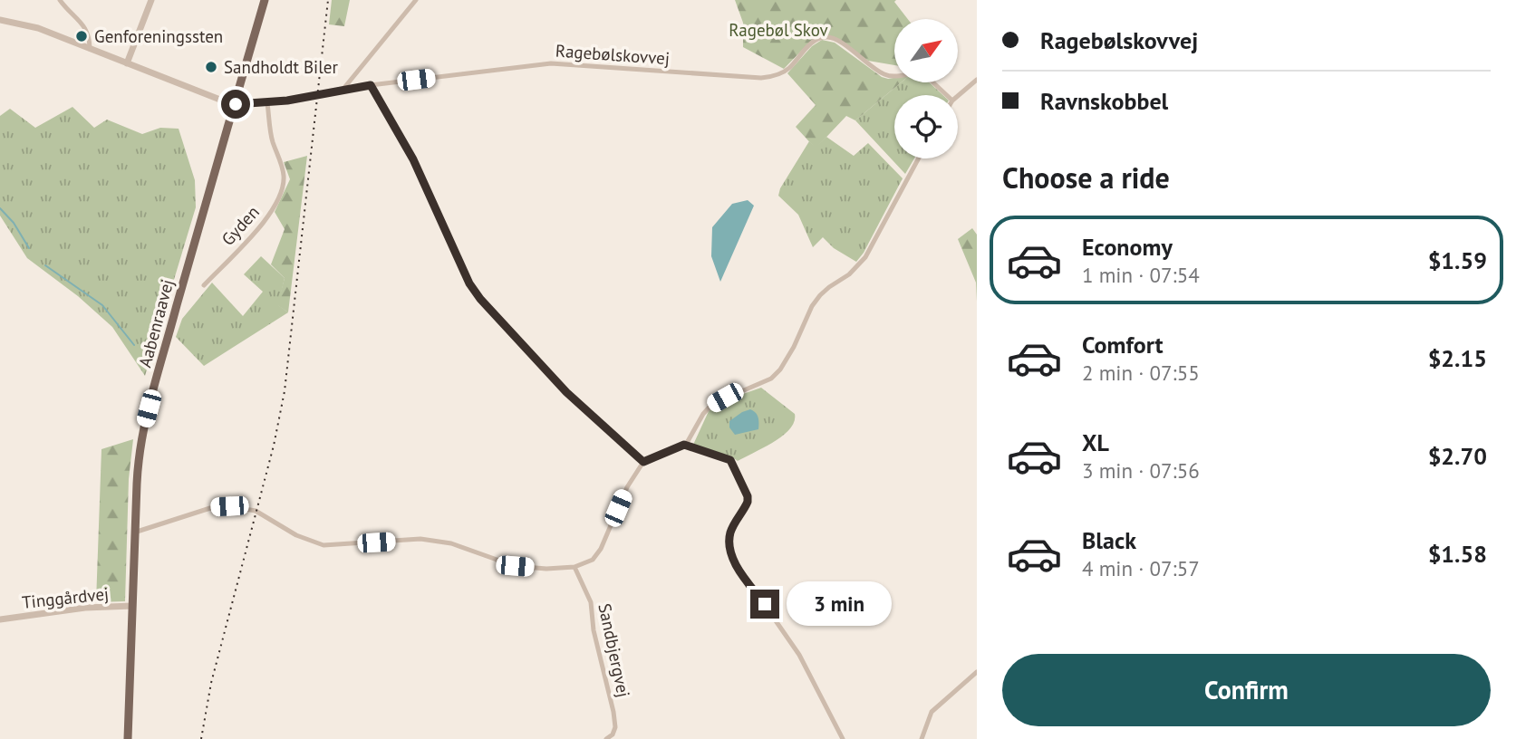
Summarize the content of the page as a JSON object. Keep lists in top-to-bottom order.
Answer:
{
  "streets": {
    "main road": ["Aabenraavej"],
    "street": [
      "Ragebølskovvej",
      "Gyden",
      "Tinggårdvej",
      "Sandbjergvej"
    ]
  },
  "crossings": [
    ["Ragebølskovvej", "Gyden"],
    ["Ragebølskovvej", "Aabenraavej"],
    ["Aabenraavej", "Tinggårdvej"]
  ],
  "parks": ["Ragebøl Skov"],
  "places": ["Genforeningssten", "Sandholdt Biler"],
  "north": "top right",
  "page": {
    "banner": ["Ragebølskovvej", "Ravnskobbel"],
    "heading": "Choose a ride",
    "list": [
      {
        "name": "Economy",
        "note": "1 min · 07:54",
        "value": "$1.59"
      },
      {
        "name": "Comfort",
        "note": "2 min · 07:55",
        "value": "$2.15"
      },
      {
        "name": "XL",
        "note": "3 min · 07:56",
        "value": "$2.70"
      },
      {
        "name": "Black",
        "note": "4 min · 07:57",
        "value": "$1.58"
      }
    ],
    "bubble": "3 min",
    "buttons": "Confirm"
  }
}
